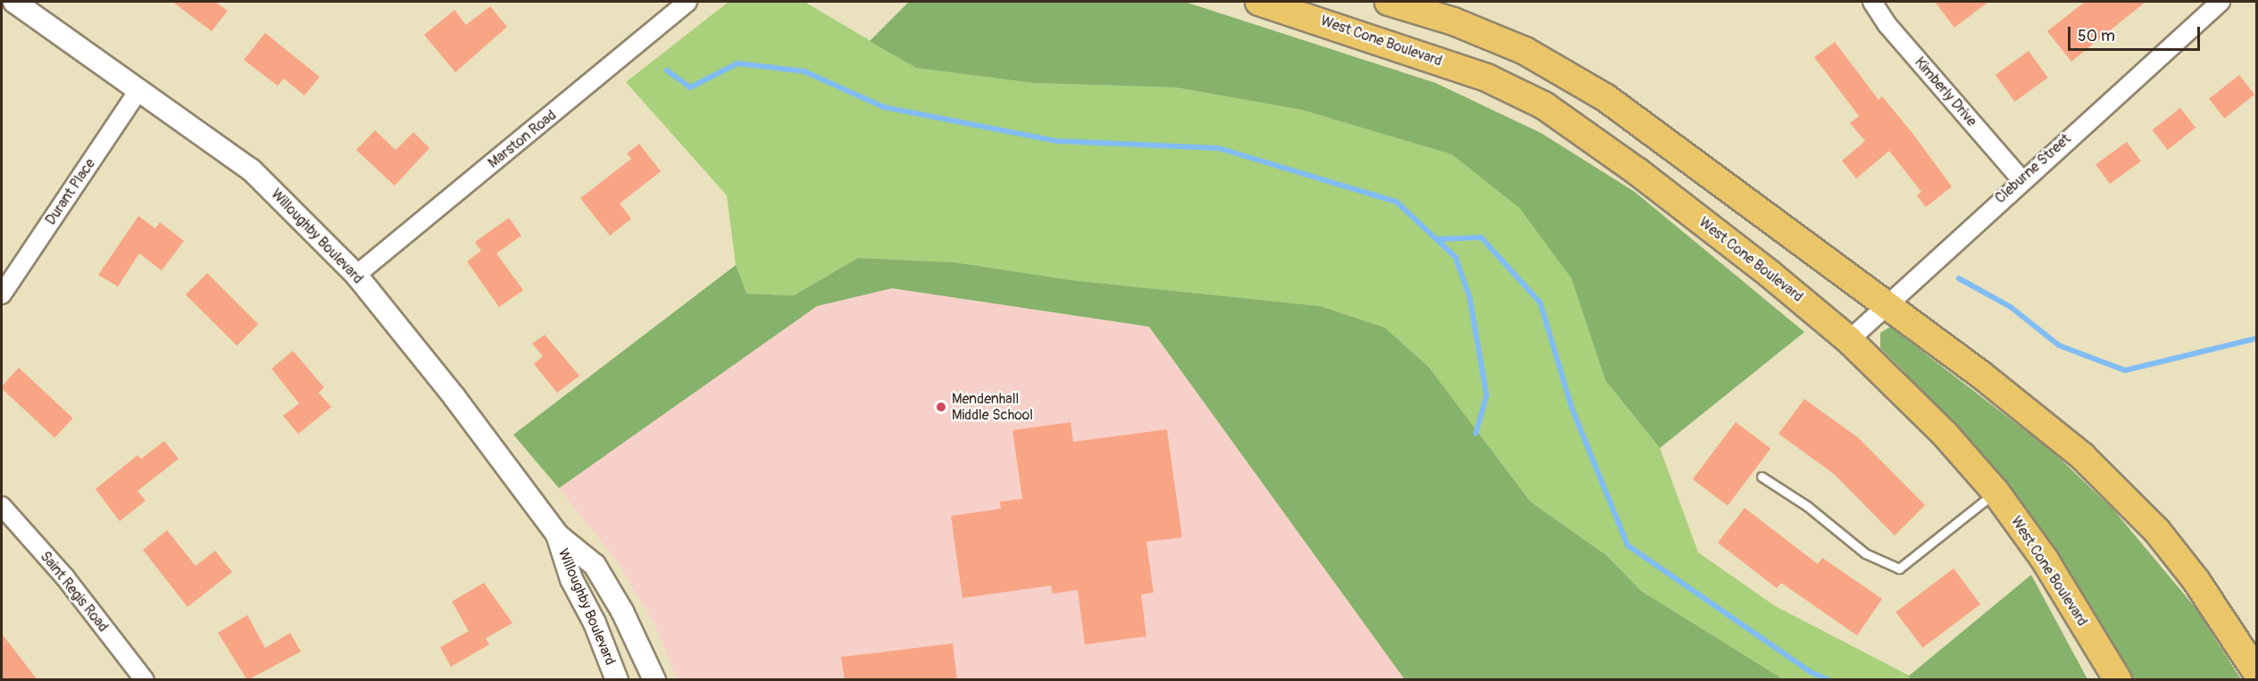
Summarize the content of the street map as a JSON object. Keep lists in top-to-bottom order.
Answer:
{
  "streets": {
    "main road": ["West Cone Boulevard"],
    "street": [
      "Kimberly Drive",
      "Marston Road",
      "Cleburne Street",
      "Durant Place",
      "Willoughby Boulevard",
      "Saint Regis Road"
    ]
  },
  "crossings": [
    ["West Cone Boulevard", "Cleburne Street"],
    ["Kimberly Drive", "Cleburne Street"],
    ["Marston Road", "Willoughby Boulevard"],
    ["Durant Place", "Willoughby Boulevard"]
  ],
  "places": ["Mendenhall Middle School"],
  "scale_bar": "50 m"
}
